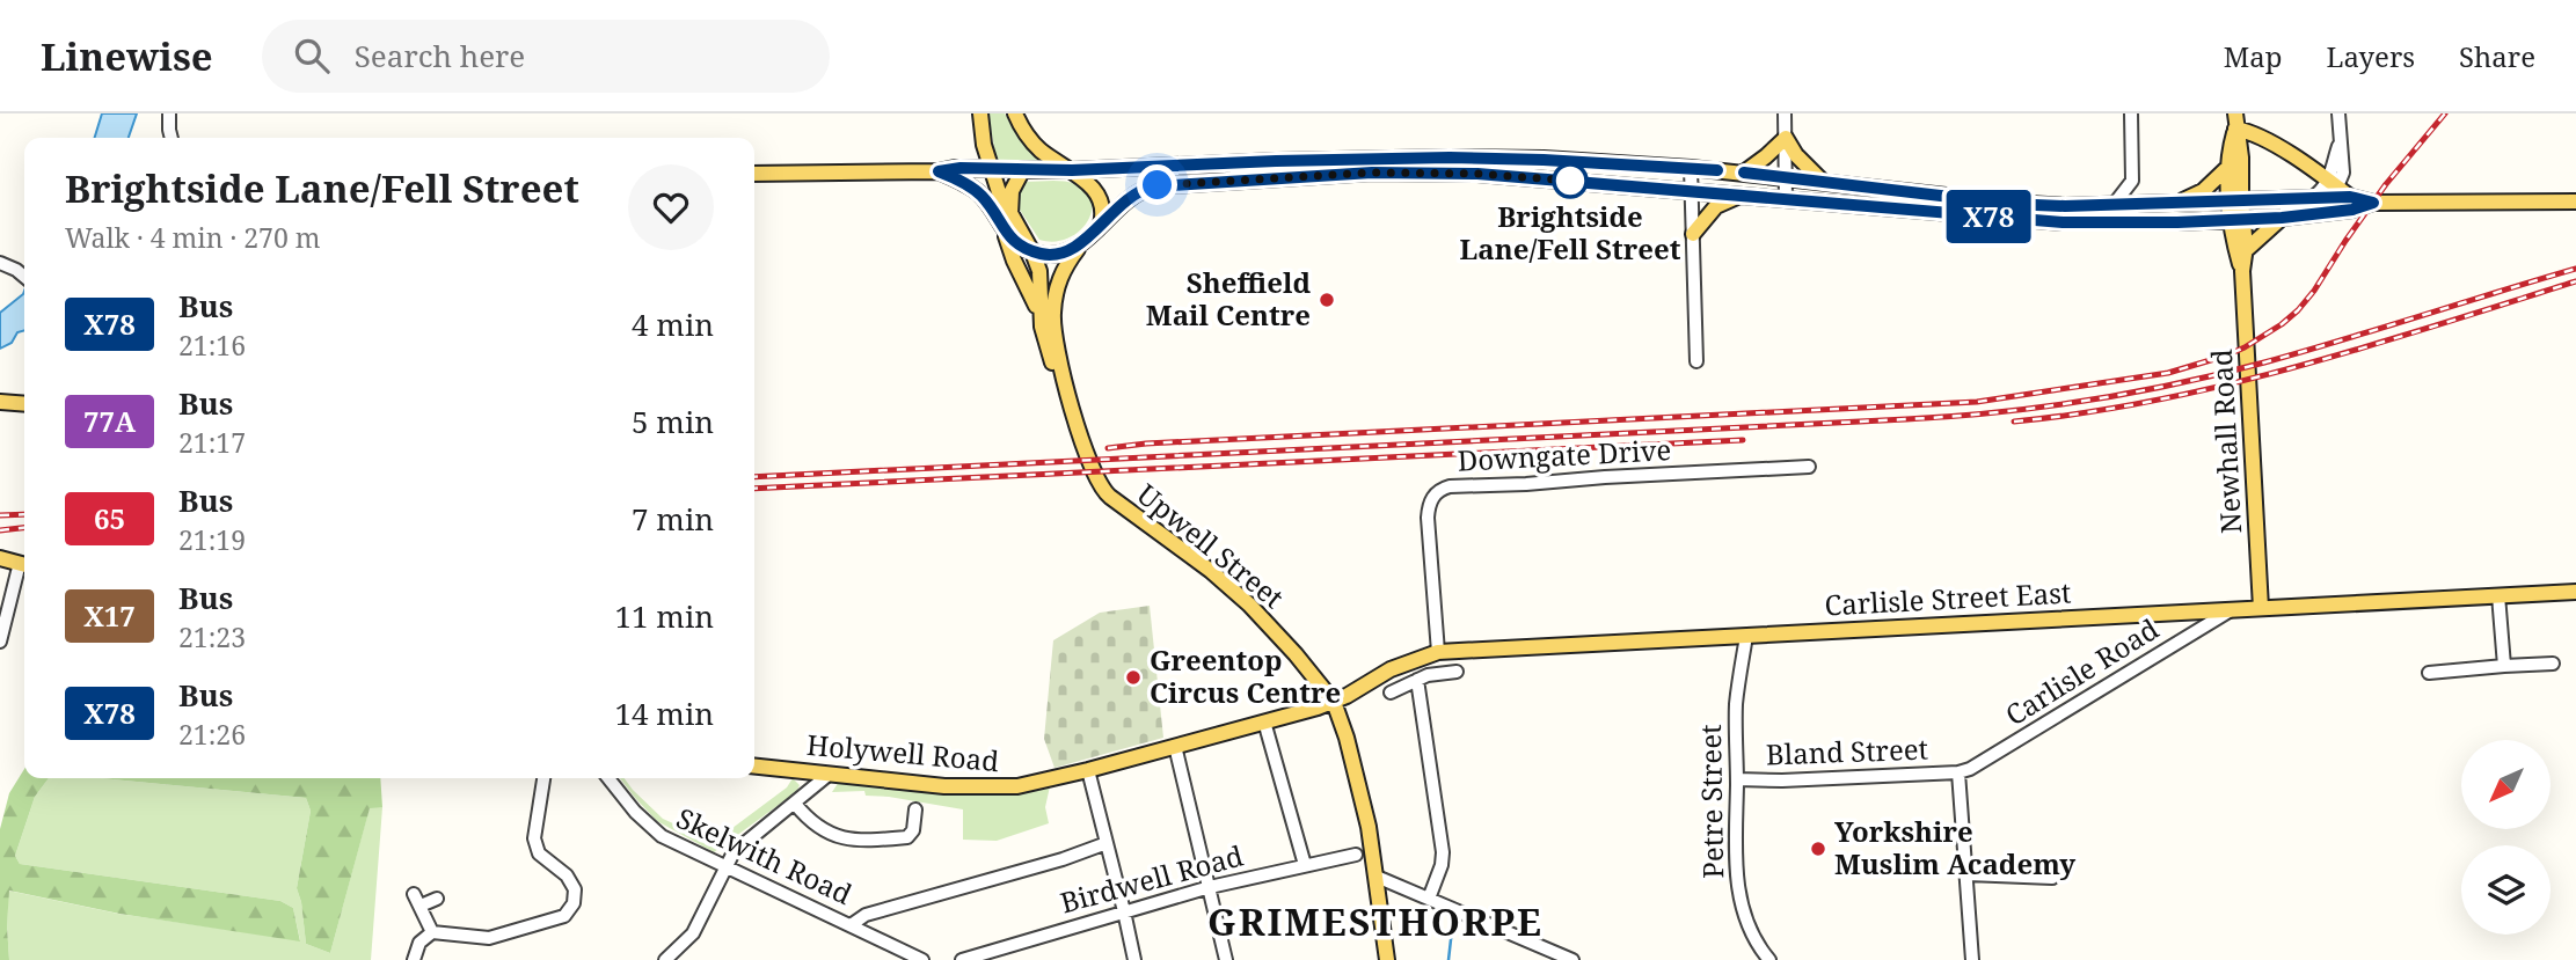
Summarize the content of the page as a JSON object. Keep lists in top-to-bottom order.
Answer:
{
  "streets": {
    "main road": [
      "Newhall Road",
      "Upwell Street",
      "Carlisle Street East",
      "Holywell Road"
    ],
    "street": [
      "Downgate Drive",
      "Carlisle Road",
      "Bland Street",
      "Petre Street",
      "Skelwith Road",
      "Birdwell Road"
    ]
  },
  "crossings": [
    ["Newhall Road", "Carlisle Street East"],
    ["Downgate Drive", "Carlisle Street East"],
    ["Upwell Street", "Carlisle Street East"],
    ["Upwell Street", "Holywell Road"],
    ["Carlisle Street East", "Carlisle Road"],
    ["Carlisle Street East", "Holywell Road"],
    ["Carlisle Street East", "Petre Street"],
    ["Carlisle Road", "Bland Street"],
    ["Bland Street", "Petre Street"]
  ],
  "districts": ["GRIMESTHORPE"],
  "places": [
    "Brightside Lane/Fell Street",
    "Sheffield Mail Centre",
    "Greentop Circus Centre",
    "Yorkshire Muslim Academy"
  ],
  "lines": ["bus line X78"],
  "north": "bottom left",
  "page": {
    "header": "Linewise",
    "search": "Search here",
    "nav": ["Map", "Layers", "Share"],
    "on_map": "X78",
    "heading": ["Brightside Lane/Fell Street", "Walk · 4 min · 270 m"],
    "list": [
      {
        "mark": "X78",
        "name": "Bus",
        "note": "21:16",
        "value": "4 min"
      },
      {
        "mark": "77A",
        "name": "Bus",
        "note": "21:17",
        "value": "5 min"
      },
      {
        "mark": "65",
        "name": "Bus",
        "note": "21:19",
        "value": "7 min"
      },
      {
        "mark": "X17",
        "name": "Bus",
        "note": "21:23",
        "value": "11 min"
      },
      {
        "mark": "X78",
        "name": "Bus",
        "note": "21:26",
        "value": "14 min"
      }
    ]
  }
}
